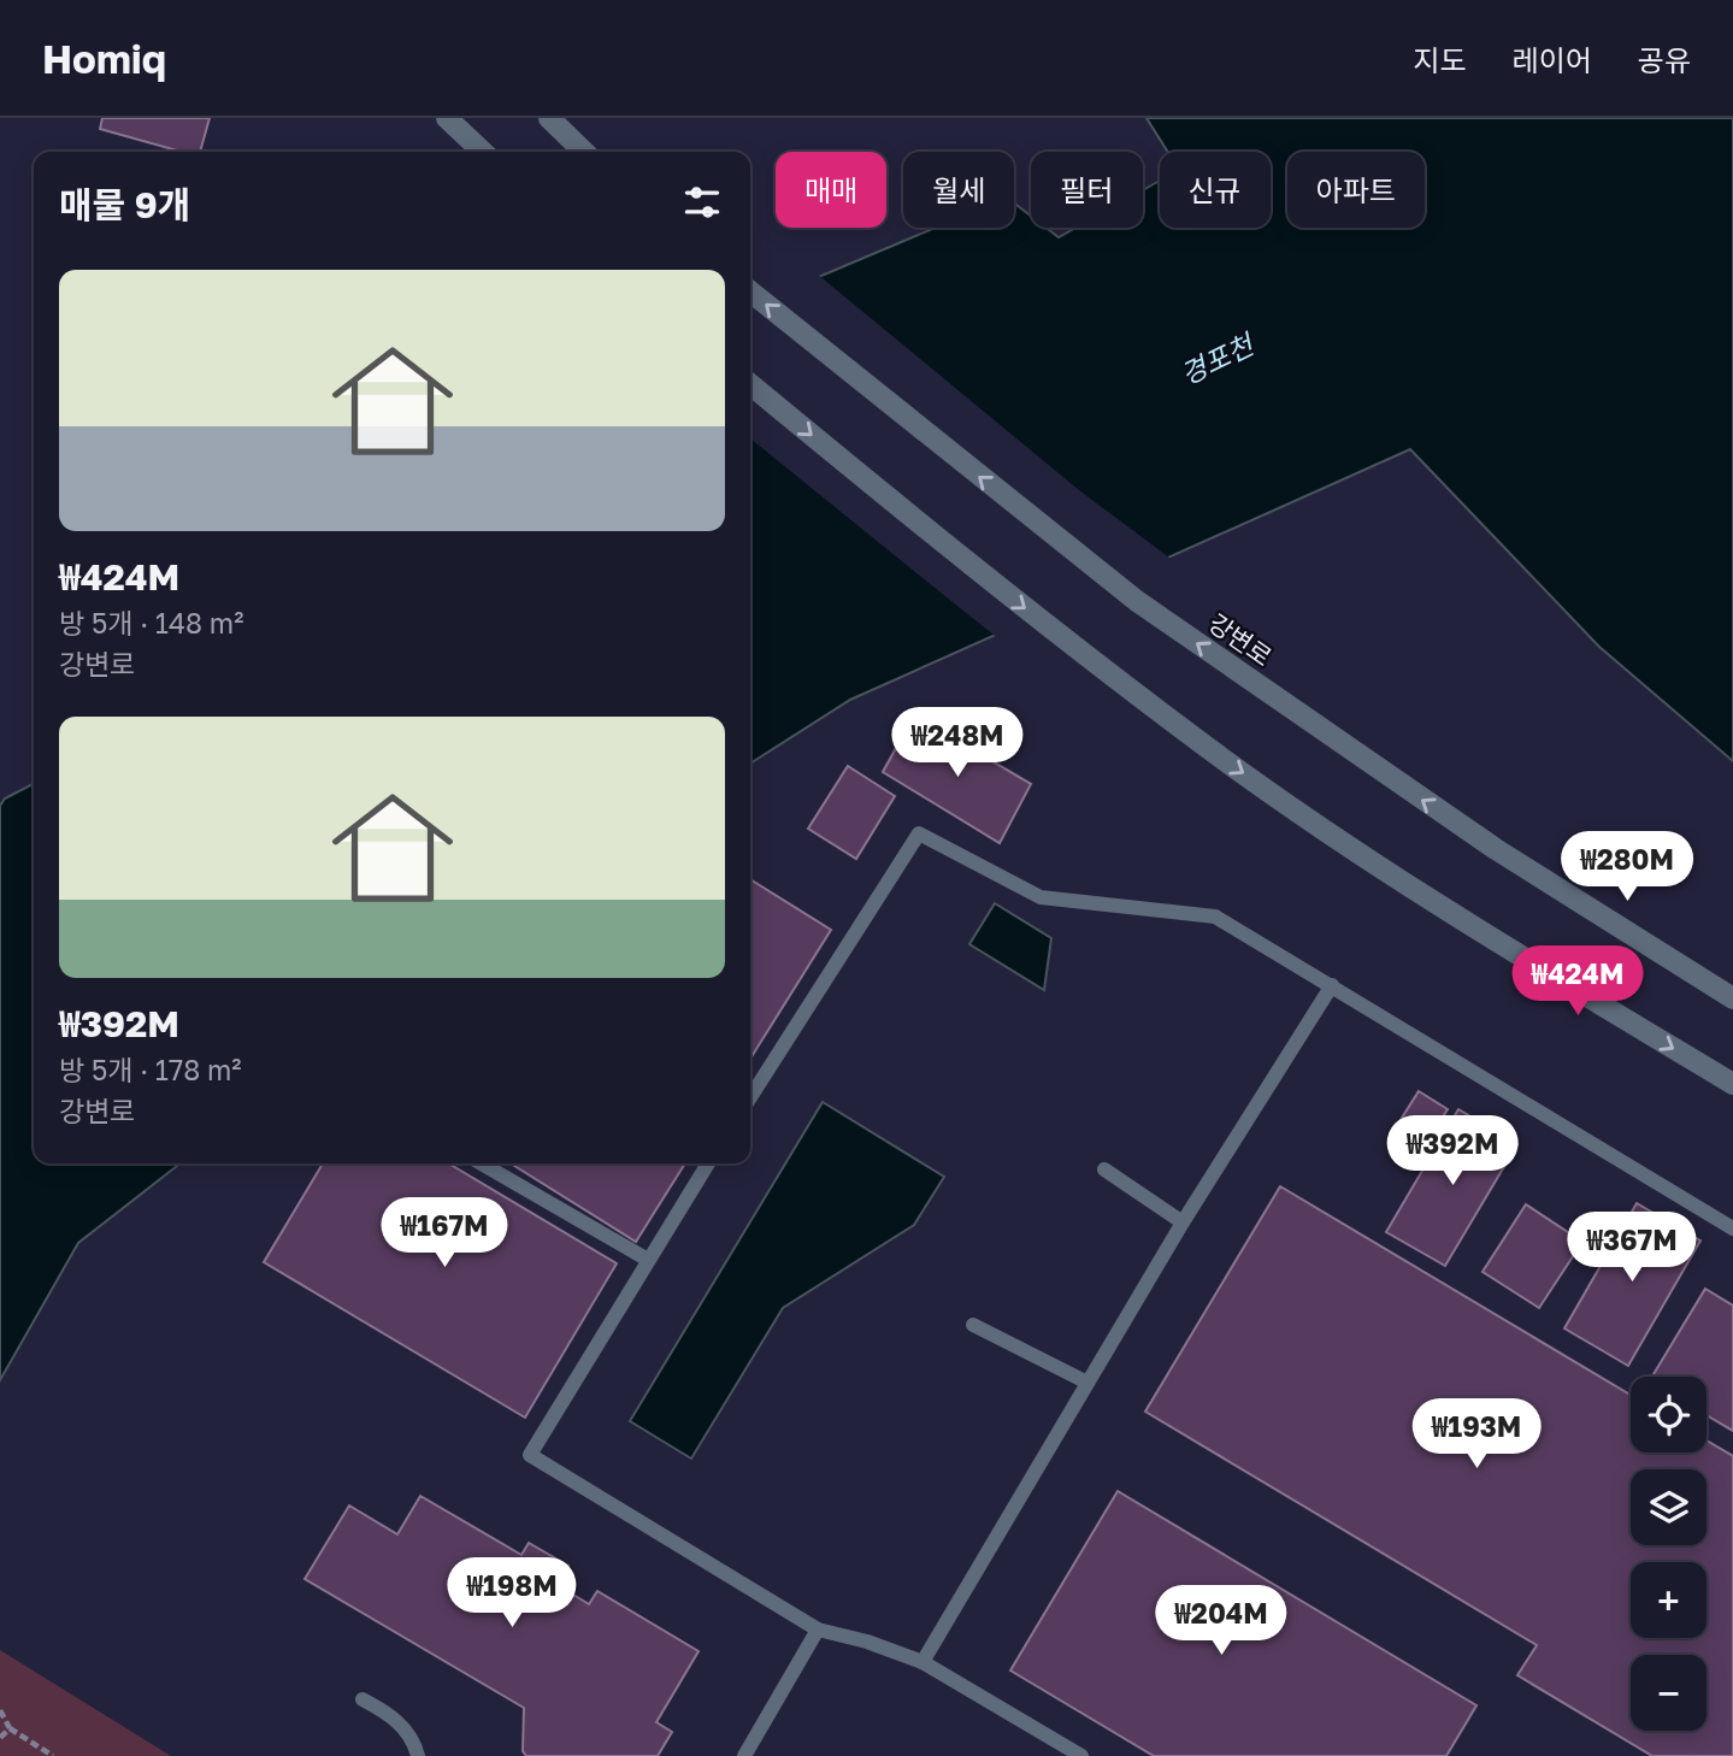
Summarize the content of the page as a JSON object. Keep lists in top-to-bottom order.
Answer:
{
  "streets": {
    "street": ["강변로"]
  },
  "water": ["경포천"],
  "page": {
    "header": "Homiq",
    "nav": ["지도", "레이어", "공유"],
    "chip": [
      "매매",
      "월세",
      "필터",
      "신규",
      "아파트"
    ],
    "heading": "매물 9개",
    "list": [
      {
        "name": "₩424M",
        "note": "방 5개 · 148 m² · 강변로"
      },
      {
        "name": "₩392M",
        "note": "방 5개 · 178 m² · 강변로"
      }
    ],
    "price": [
      "₩248M",
      "₩280M",
      "₩424M",
      "₩392M",
      "₩167M",
      "₩367M",
      "₩193M",
      "₩198M",
      "₩204M"
    ],
    "map_buttons": ["+", "−"]
  }
}
